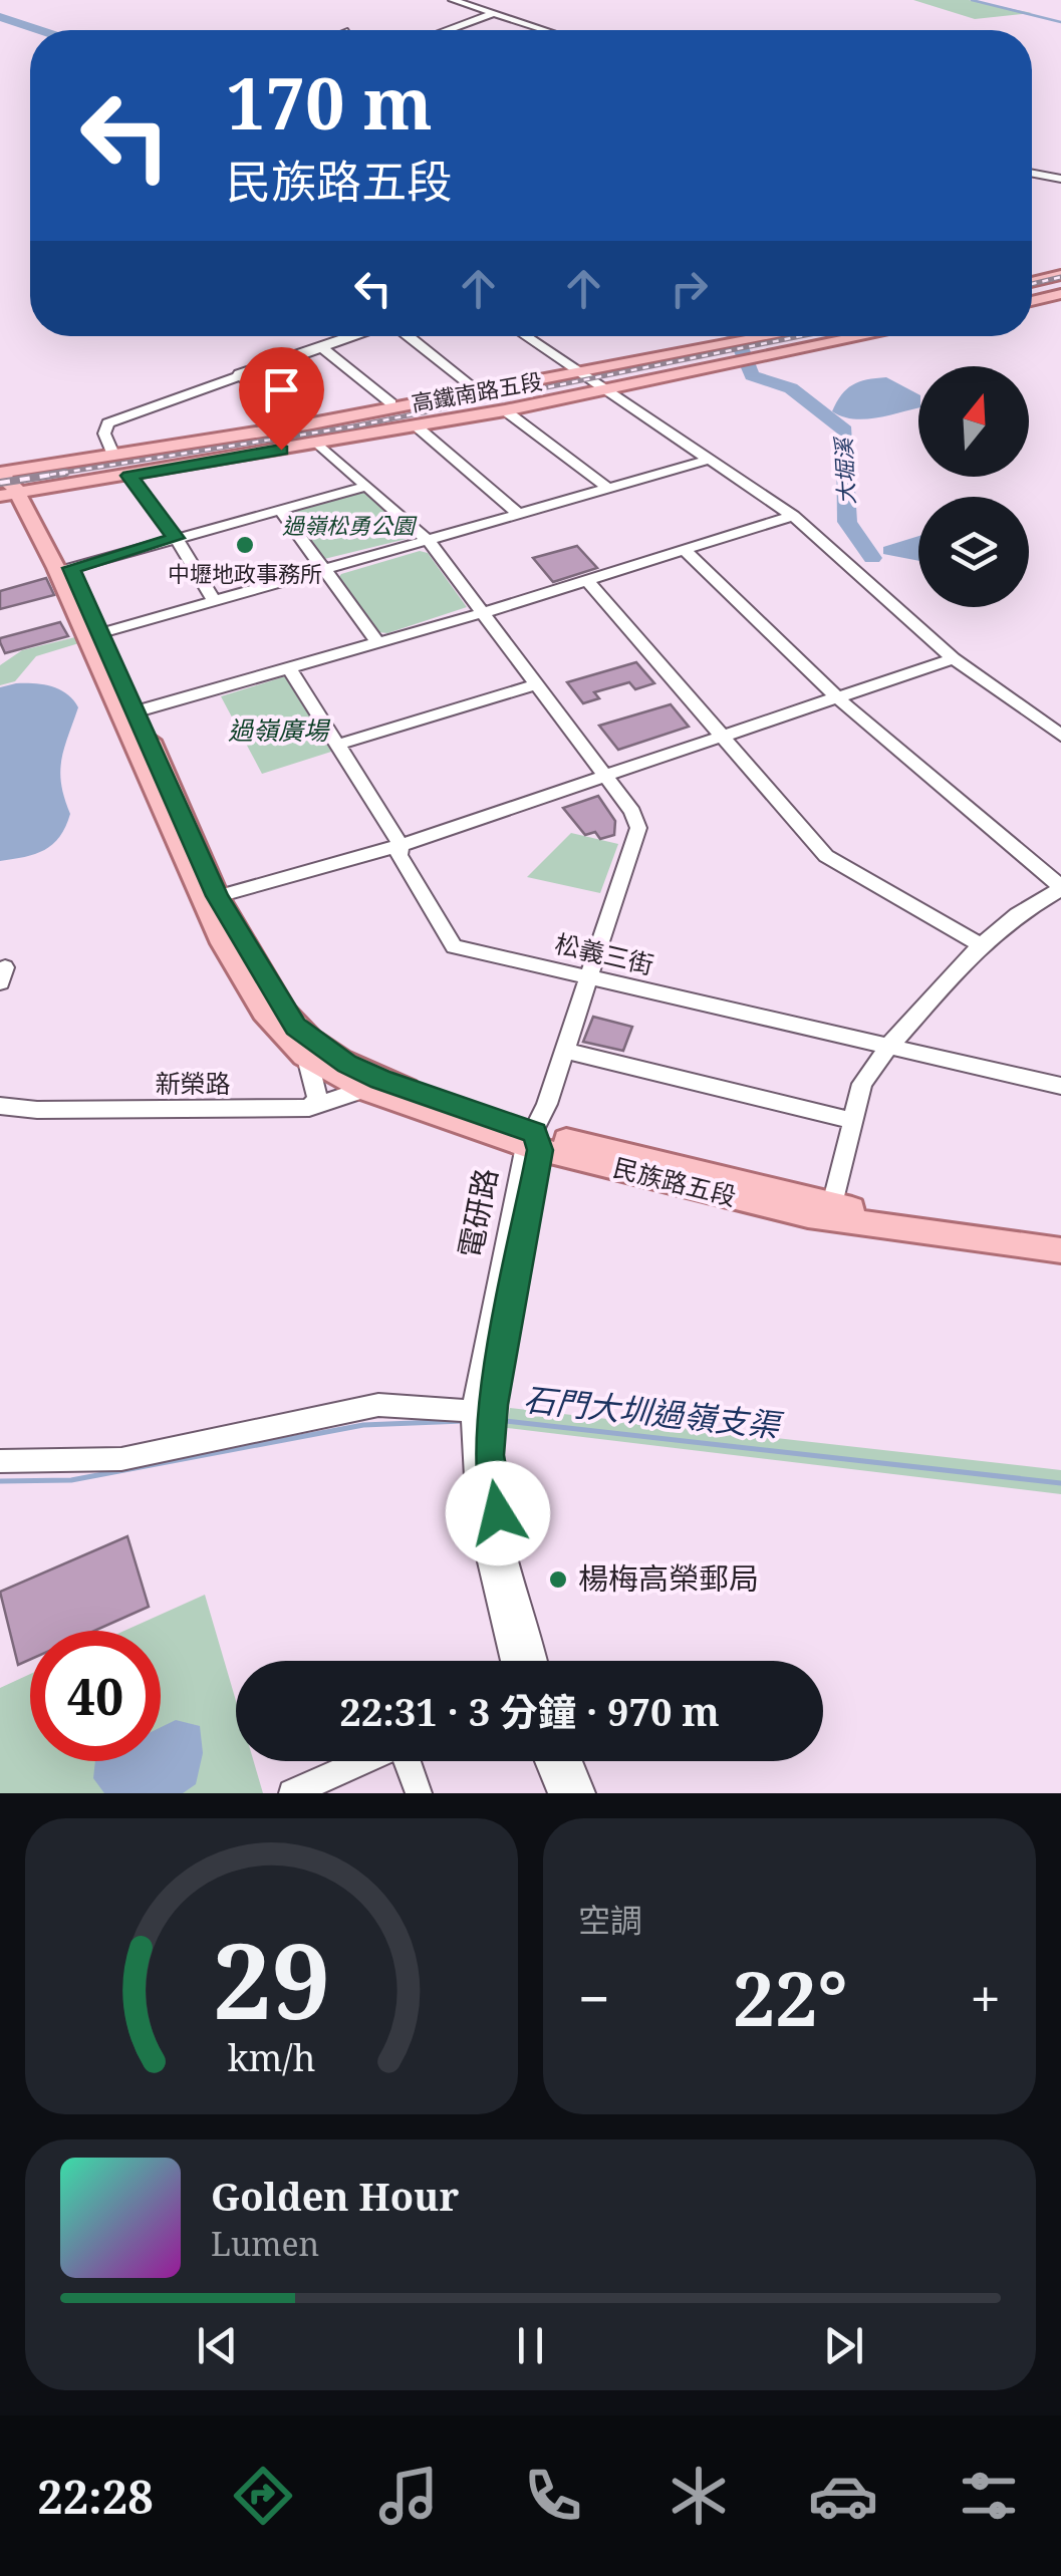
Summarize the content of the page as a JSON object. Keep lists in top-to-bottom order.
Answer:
{
  "streets": {
    "main road": ["高鐵南路五段", "民族路五段"],
    "street": ["松義三街", "新榮路", "電研路"]
  },
  "crossings": [
    ["高鐵南路五段", "民族路五段"],
    ["新榮路", "民族路五段"],
    ["民族路五段", "電研路"]
  ],
  "water": ["大堀溪", "石門大圳過嶺支渠"],
  "parks": ["過嶺松勇公園", "過嶺廣場"],
  "places": ["中壢地政事務所", "楊梅高榮郵局"],
  "north": "top",
  "page": {
    "turn": ["170 m", "民族路五段"],
    "limit": "40",
    "trip": "22:31 · 3 分鐘 · 970 m",
    "tile": "空調",
    "heat": ["−", "22°", "+"],
    "song": ["Golden Hour", "Lumen"],
    "tabs": "22:28",
    "gauge": ["29", "km/h"]
  }
}
